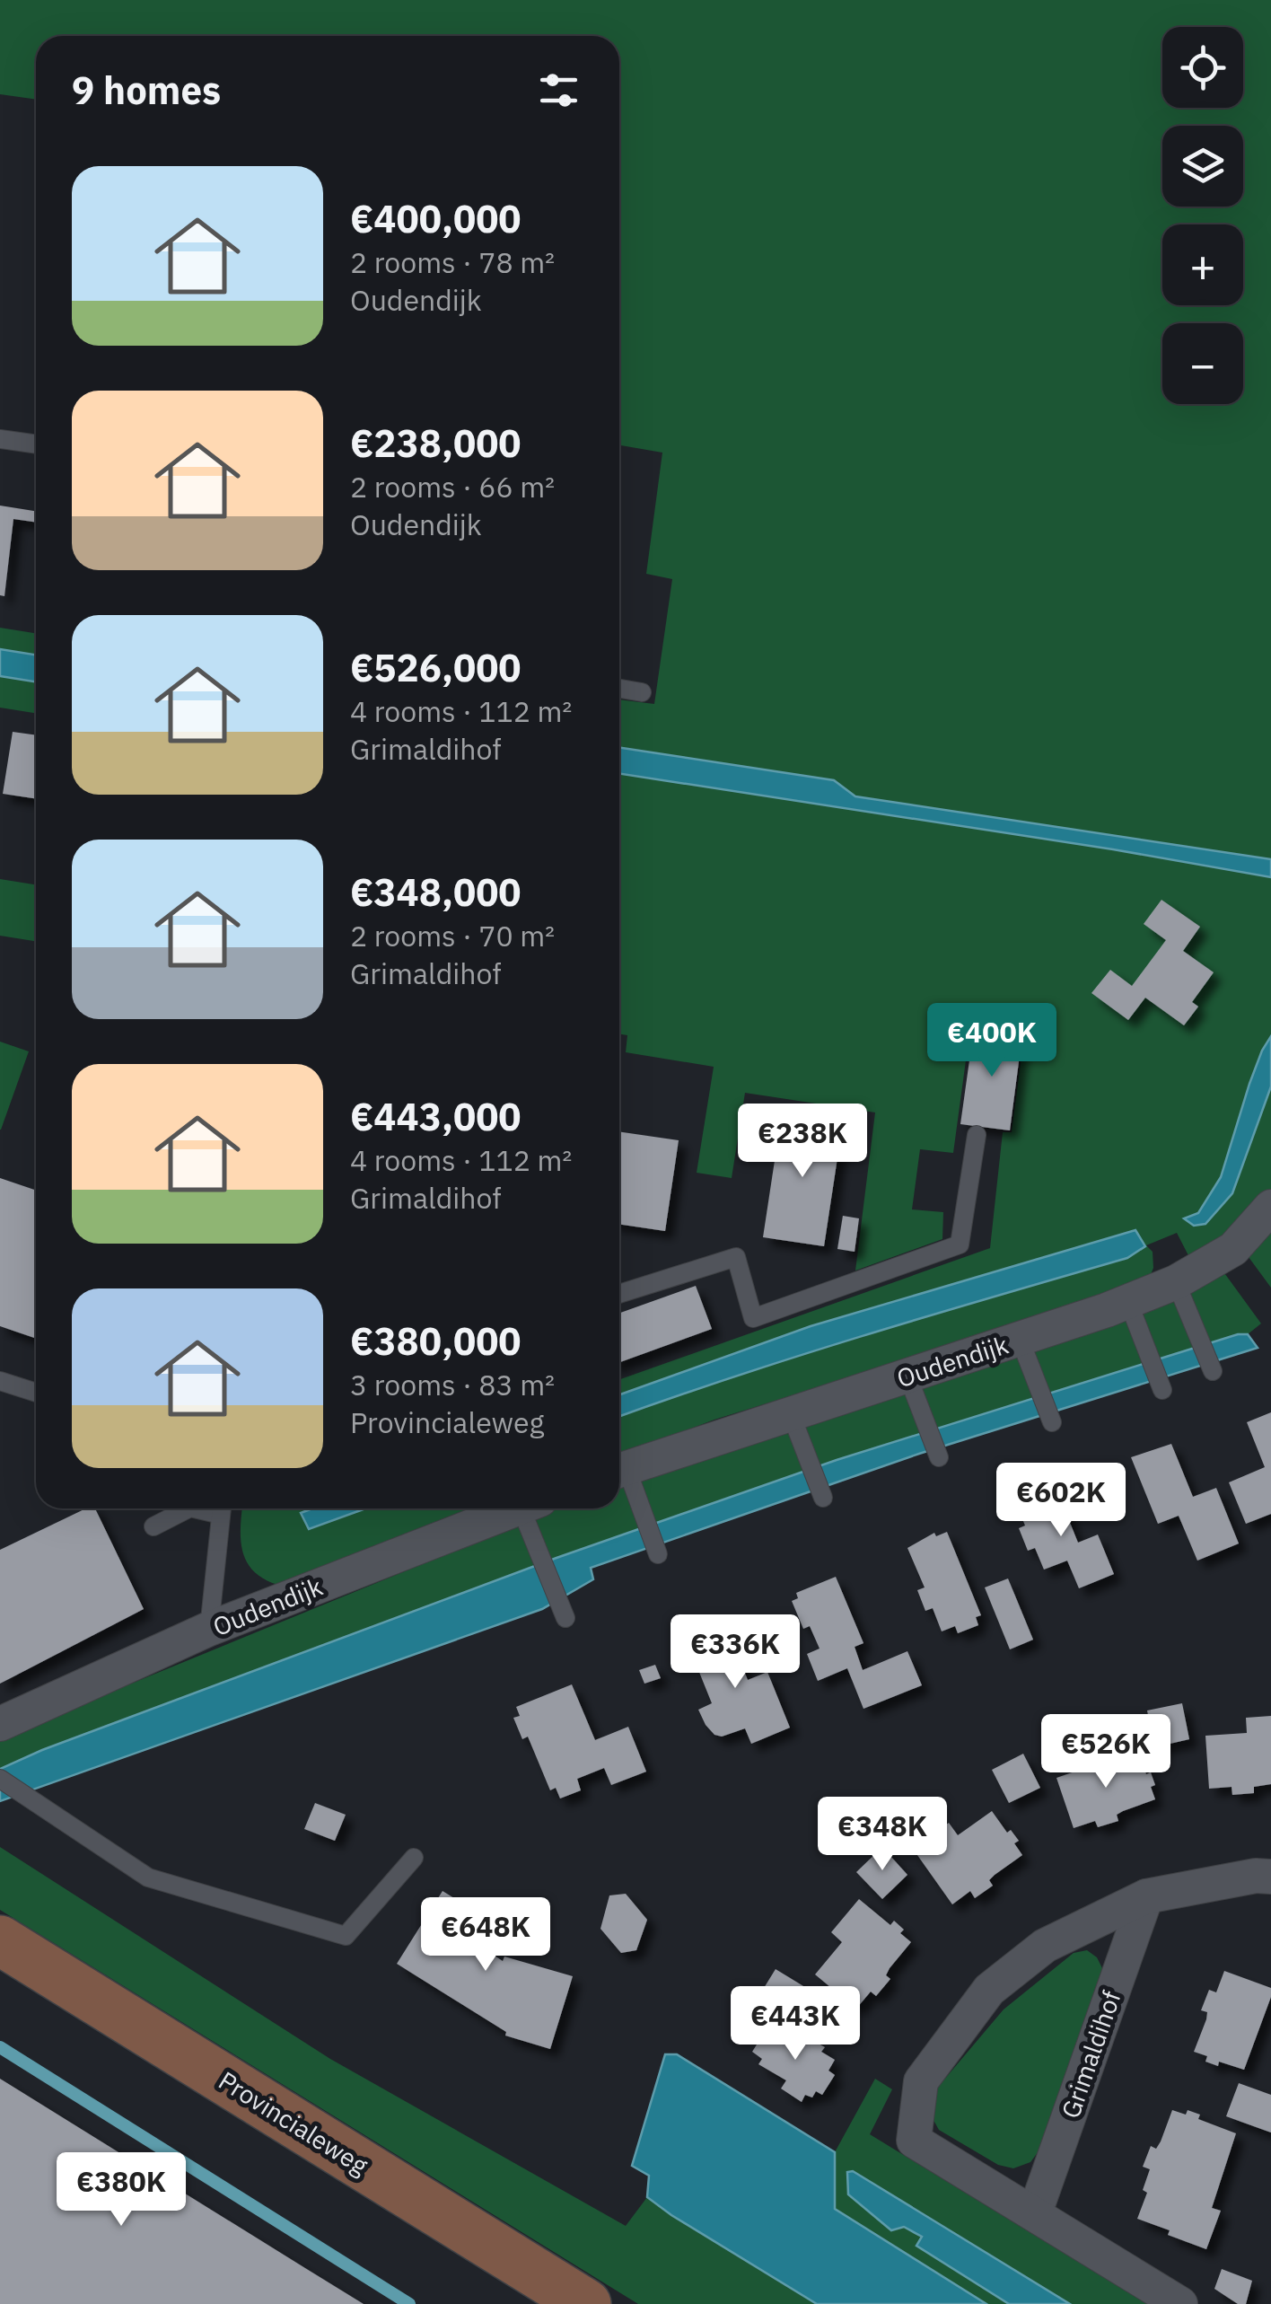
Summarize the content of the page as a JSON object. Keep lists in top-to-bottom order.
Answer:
{
  "streets": {
    "main road": ["Provincialeweg"],
    "street": ["Oudendijk", "Grimaldihof"]
  },
  "page": {
    "map_buttons": ["+", "−"],
    "heading": "9 homes",
    "list": [
      {
        "name": "€400,000",
        "note": "2 rooms · 78 m² · Oudendijk"
      },
      {
        "name": "€238,000",
        "note": "2 rooms · 66 m² · Oudendijk"
      },
      {
        "name": "€526,000",
        "note": "4 rooms · 112 m² · Grimaldihof"
      },
      {
        "name": "€348,000",
        "note": "2 rooms · 70 m² · Grimaldihof"
      },
      {
        "name": "€443,000",
        "note": "4 rooms · 112 m² · Grimaldihof"
      },
      {
        "name": "€380,000",
        "note": "3 rooms · 83 m² · Provincialeweg"
      }
    ],
    "price": [
      "€400K",
      "€238K",
      "€602K",
      "€336K",
      "€526K",
      "€348K",
      "€648K",
      "€443K",
      "€380K"
    ]
  }
}
